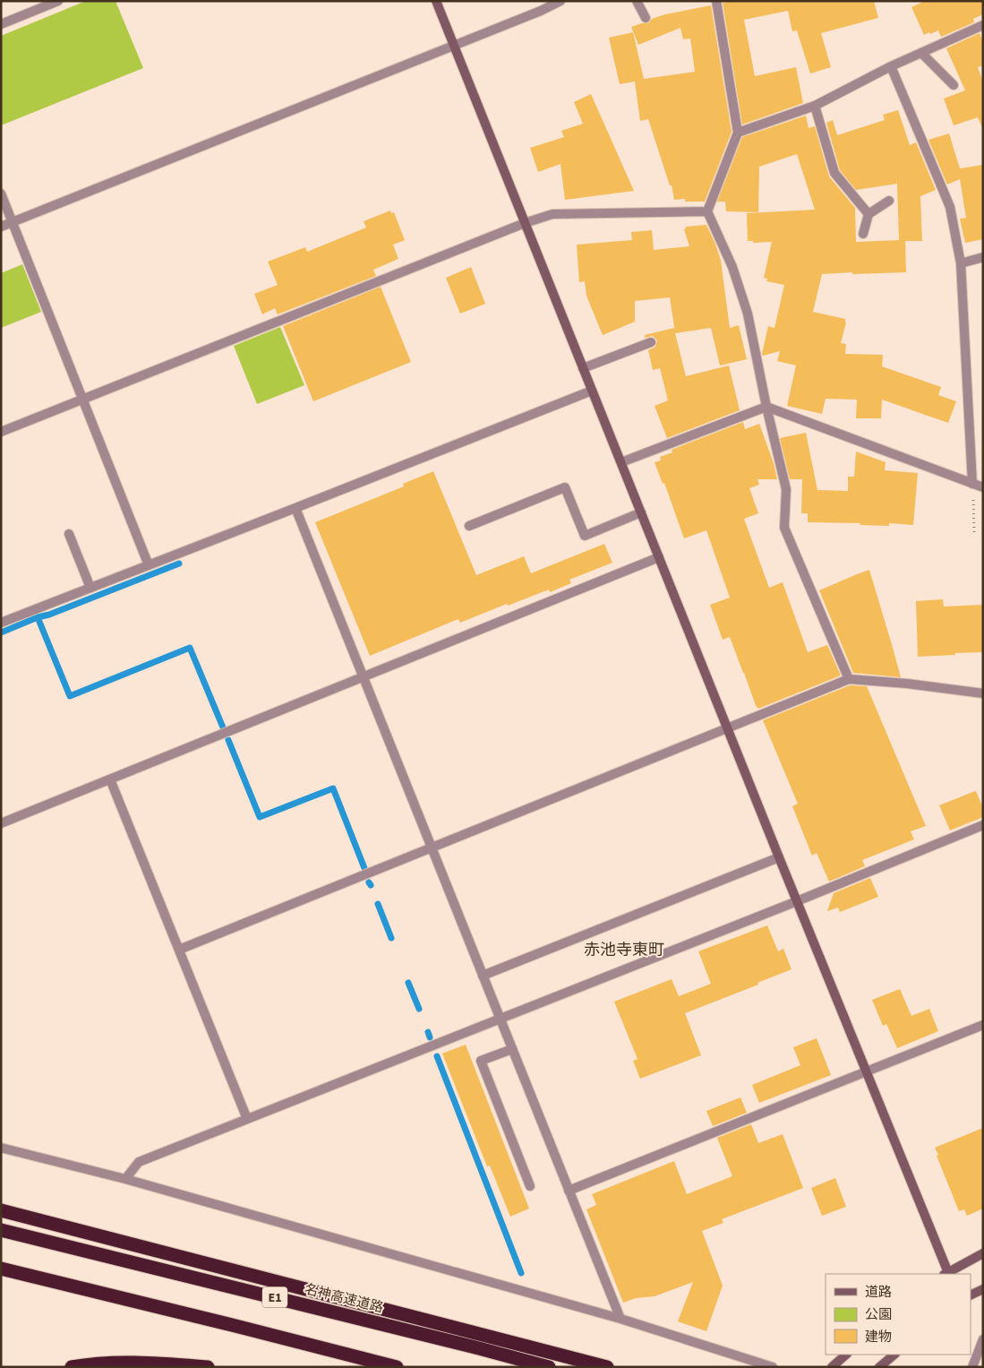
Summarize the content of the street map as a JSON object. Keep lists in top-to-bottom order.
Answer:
{
  "streets": {
    "highway": ["E1", "名神高速道路"]
  },
  "districts": ["赤池寺東町"],
  "legend": ["道路", "公園", "建物"]
}
